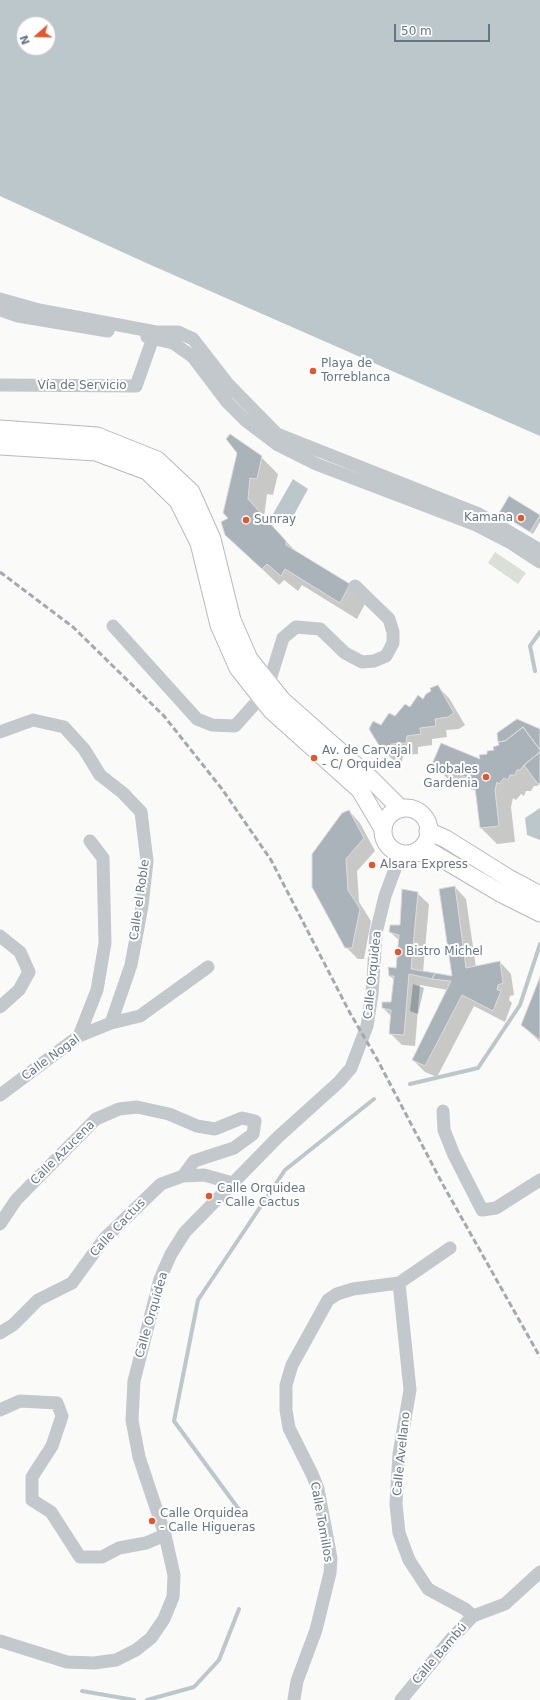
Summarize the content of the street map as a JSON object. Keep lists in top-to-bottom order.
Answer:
{
  "streets": {
    "street": [
      "Vía de Servicio",
      "Calle el Roble",
      "Calle Orquidea",
      "Calle Nogal",
      "Calle Azucena",
      "Calle Cactus",
      "Calle Avellano",
      "Calle Tomillos",
      "Calle Bambú"
    ]
  },
  "crossings": [
    ["Calle el Roble", "Calle Nogal"],
    ["Calle Orquidea", "Calle Cactus"],
    ["Calle Azucena", "Calle Cactus"],
    ["Calle Avellano", "Calle Tomillos"],
    ["Calle Avellano", "Calle Bambú"]
  ],
  "places": [
    "Playa de Torreblanca",
    "Kamana",
    "Sunray",
    "Av. de Carvajal - C/ Orquidea",
    "Globales Gardenia",
    "Alsara Express",
    "Bistro Michel",
    "Calle Orquidea - Calle Cactus",
    "Calle Orquidea - Calle Higueras"
  ],
  "scale_bar": "50 m",
  "north": "left"
}
